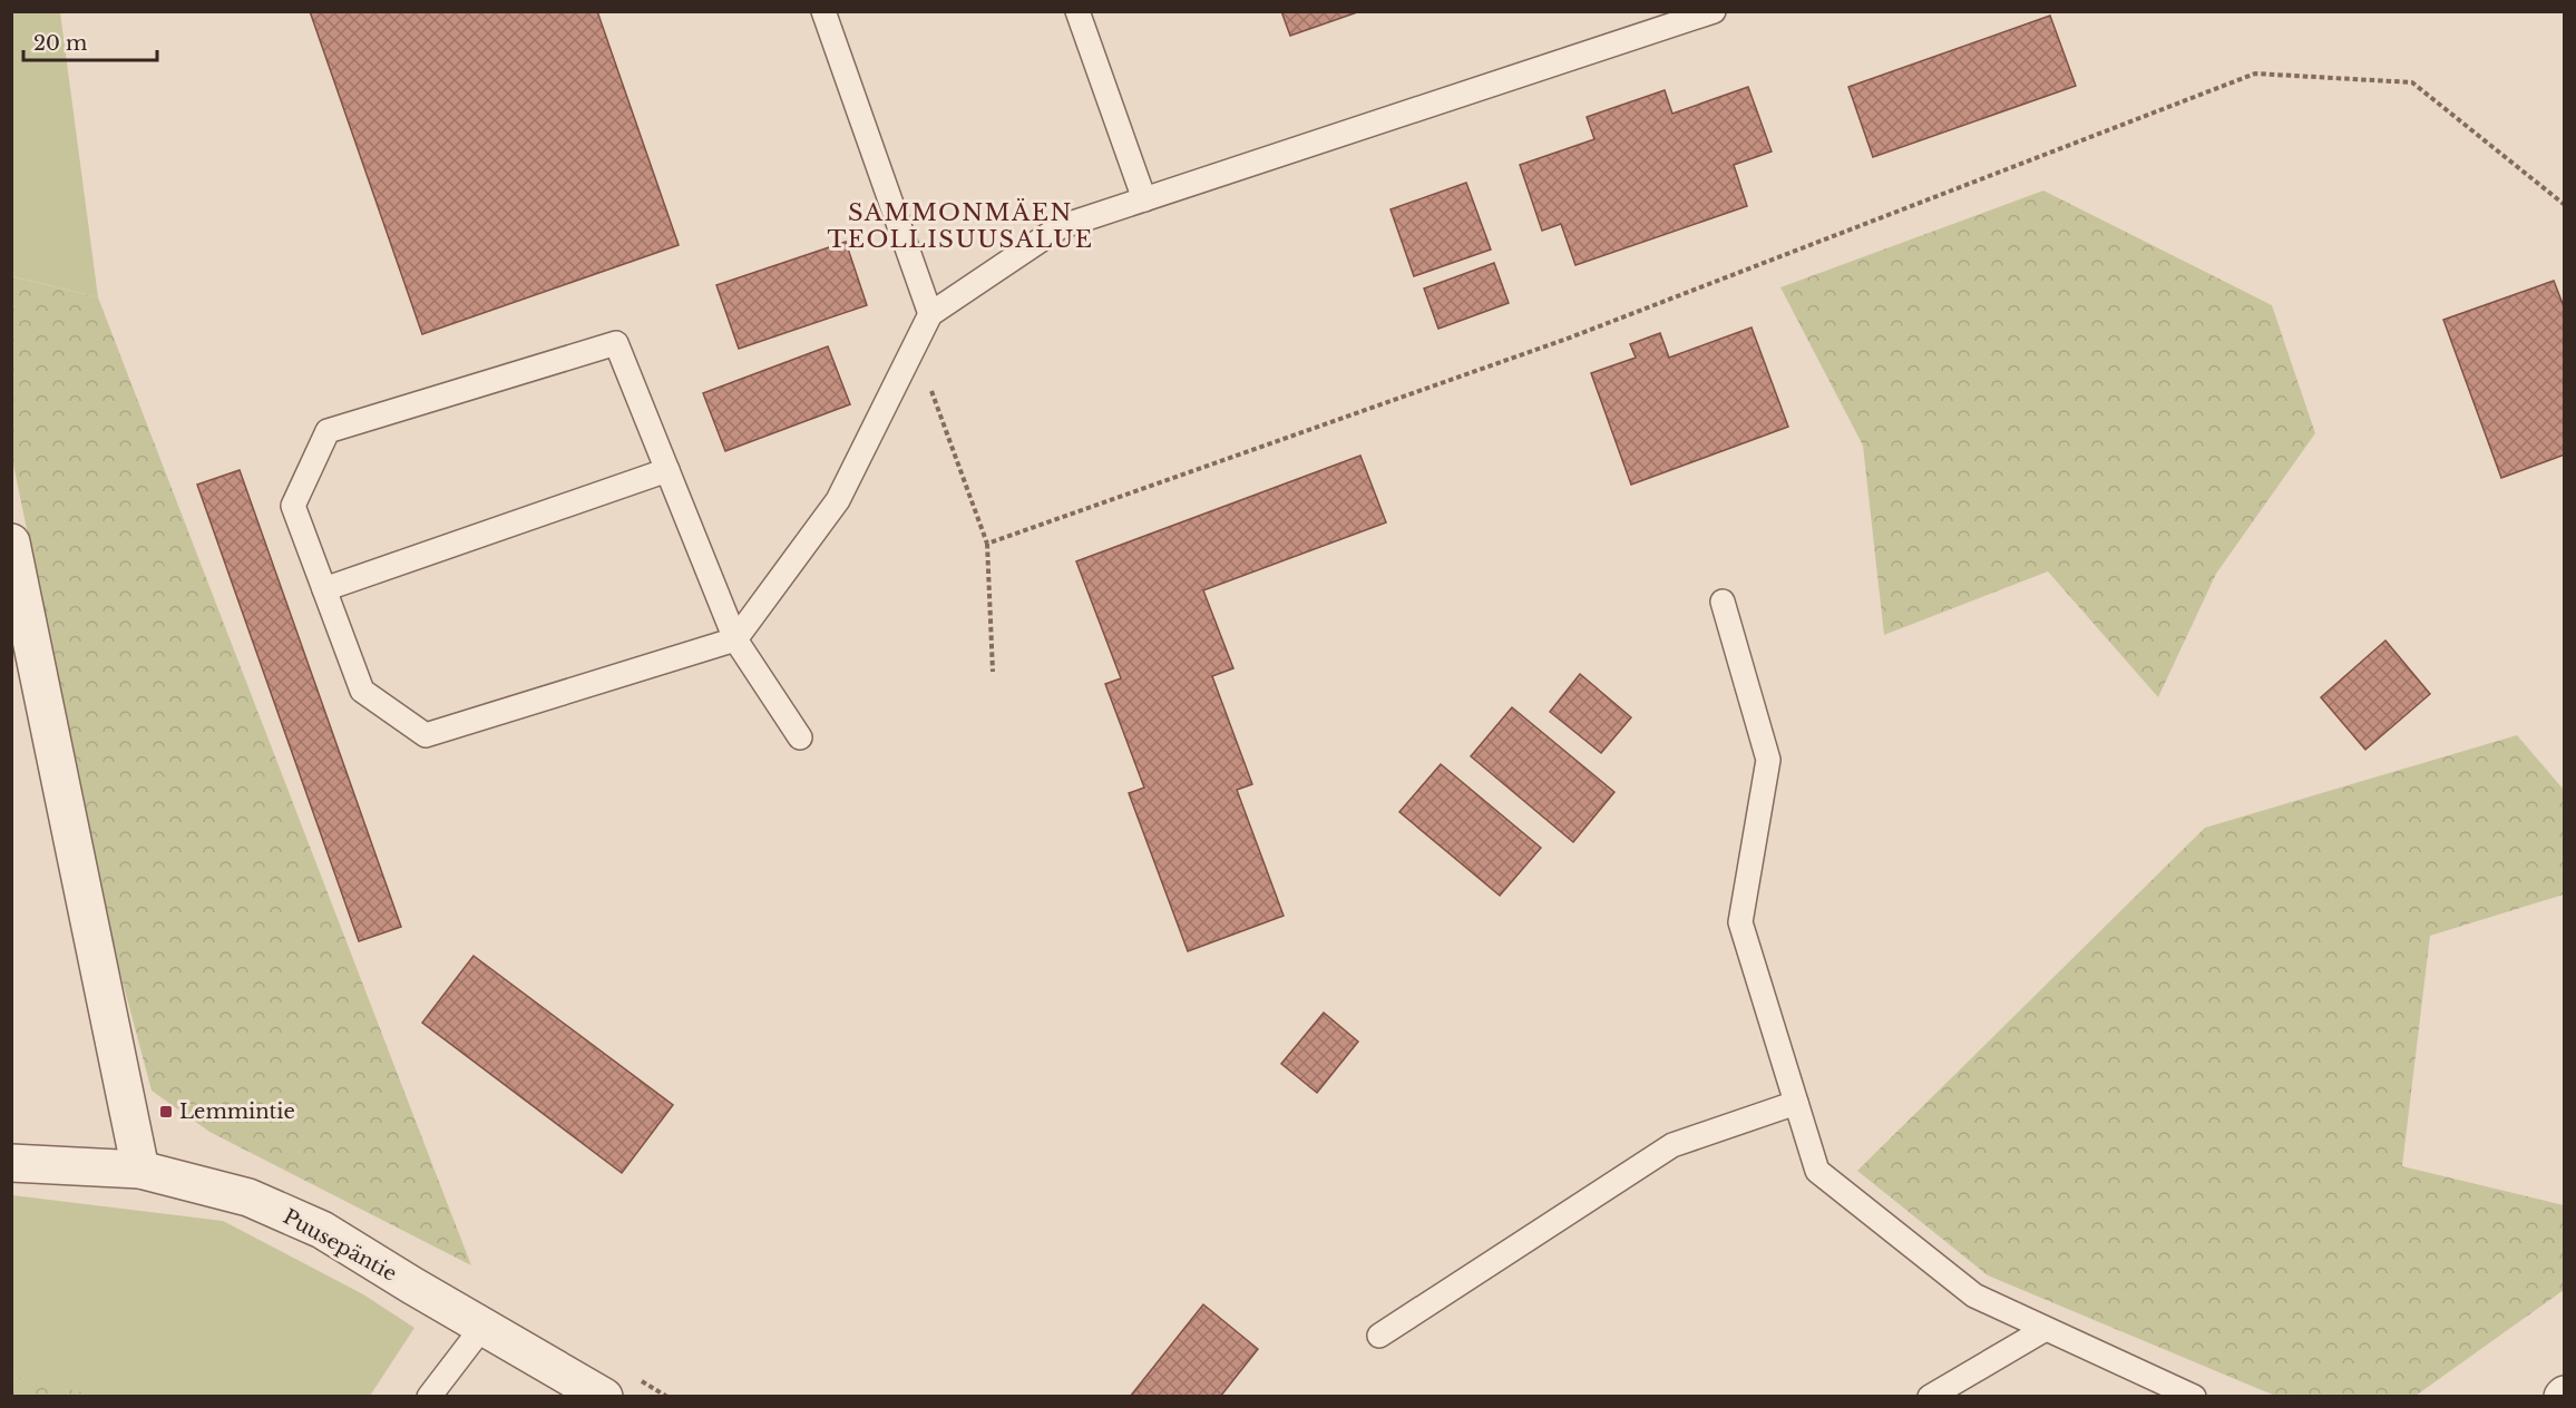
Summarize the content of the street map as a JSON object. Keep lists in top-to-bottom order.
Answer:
{
  "streets": {
    "street": ["Puusepäntie"]
  },
  "districts": ["SAMMONMÄEN TEOLLISUUSALUE"],
  "places": {
    "transit": ["Lemmintie"]
  },
  "scale_bar": "20 m"
}
